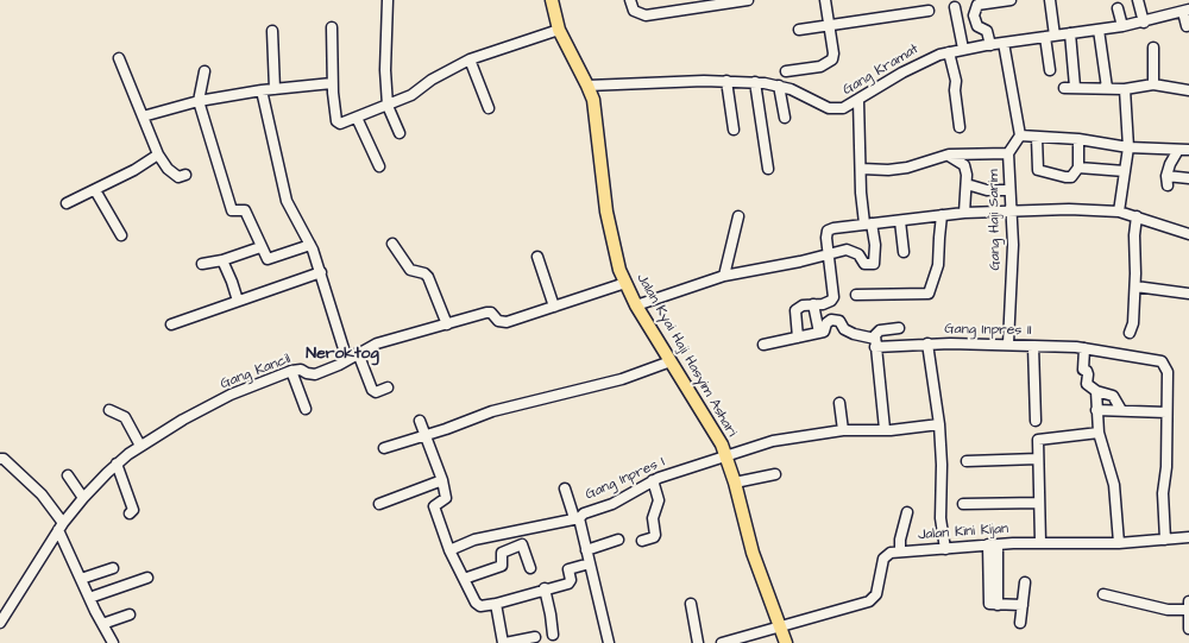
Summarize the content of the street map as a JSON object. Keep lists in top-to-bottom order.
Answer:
{
  "streets": {
    "main road": ["Jalan Kyai Haji Hasyim Ashari"],
    "street": [
      "Gang Kramat",
      "Gang Haji Sarim",
      "Gang Inpres II",
      "Gang Kancil",
      "Gang Inpres I",
      "Jalan Kini Kijan"
    ]
  },
  "crossings": [
    ["Gang Kramat", "Jalan Kyai Haji Hasyim Ashari"],
    ["Gang Haji Sarim", "Gang Inpres II"],
    ["Gang Inpres II", "Jalan Kini Kijan"],
    ["Jalan Kyai Haji Hasyim Ashari", "Gang Kancil"],
    ["Jalan Kyai Haji Hasyim Ashari", "Gang Inpres I"],
    ["Jalan Kyai Haji Hasyim Ashari", "Jalan Kini Kijan"]
  ],
  "districts": ["Neroktog"]
}
